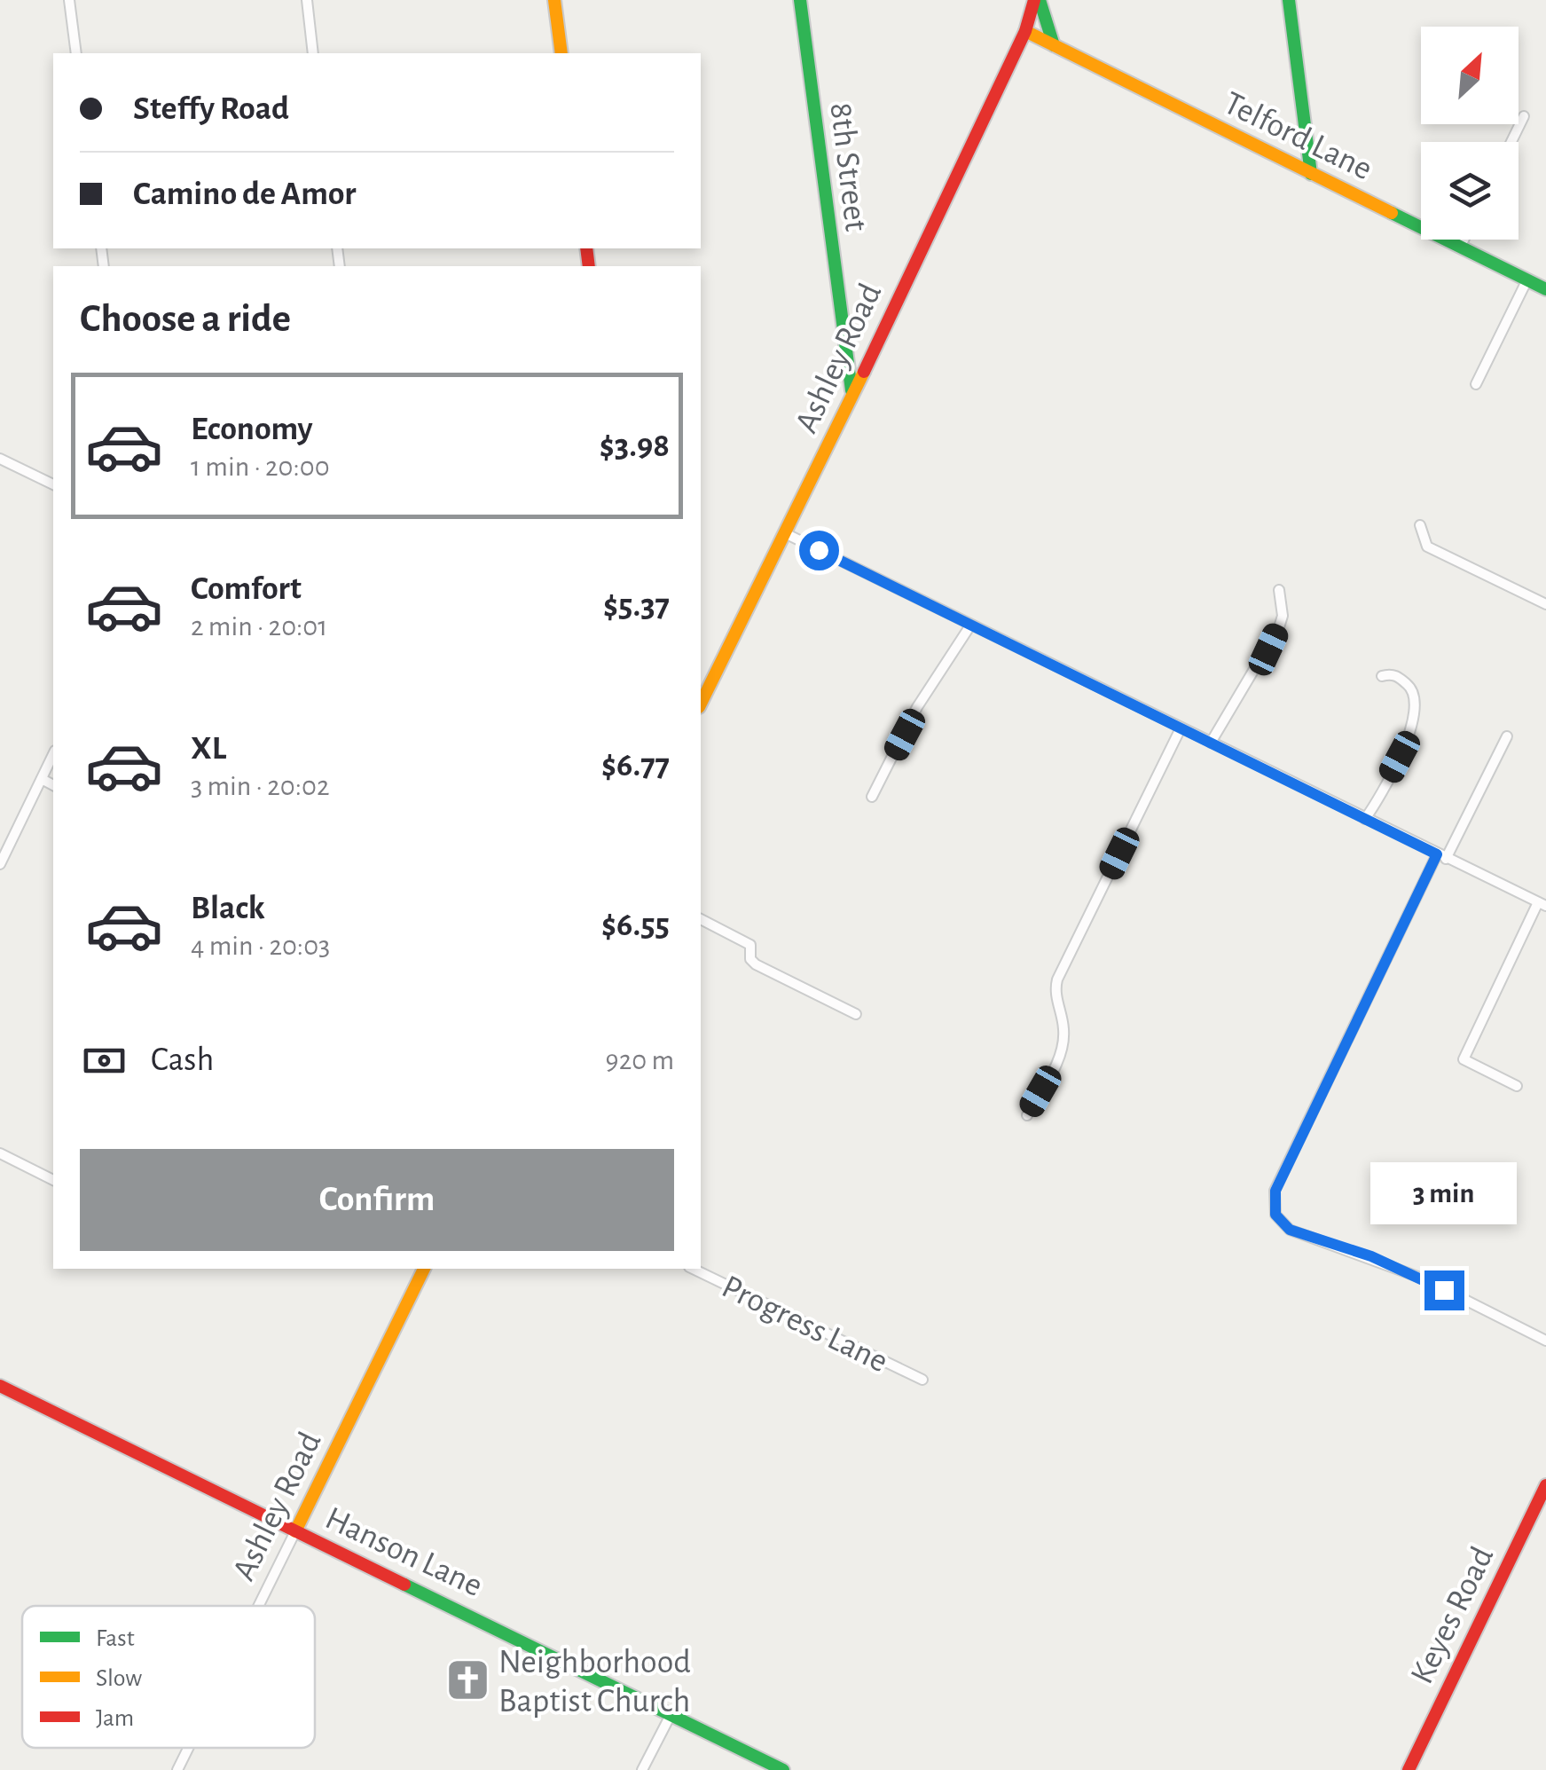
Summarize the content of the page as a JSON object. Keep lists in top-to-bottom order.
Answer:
{
  "streets": {
    "street": [
      "Telford Lane",
      "8th Street",
      "Ashley Road",
      "Progress Lane",
      "Hanson Lane",
      "Keyes Road"
    ]
  },
  "crossings": [
    ["Telford Lane", "Ashley Road"],
    ["8th Street", "Ashley Road"],
    ["Ashley Road", "Hanson Lane"]
  ],
  "places": {
    "church": ["Neighborhood Baptist Church"]
  },
  "legend": ["Fast", "Slow", "Jam"],
  "north": "top right",
  "page": {
    "banner": ["Steffy Road", "Camino de Amor"],
    "heading": "Choose a ride",
    "list": [
      {
        "name": "Economy",
        "note": "1 min · 20:00",
        "value": "$3.98"
      },
      {
        "name": "Comfort",
        "note": "2 min · 20:01",
        "value": "$5.37"
      },
      {
        "name": "XL",
        "note": "3 min · 20:02",
        "value": "$6.77"
      },
      {
        "name": "Black",
        "note": "4 min · 20:03",
        "value": "$6.55"
      }
    ],
    "pay": ["Cash", "920 m"],
    "buttons": "Confirm",
    "bubble": "3 min"
  }
}
